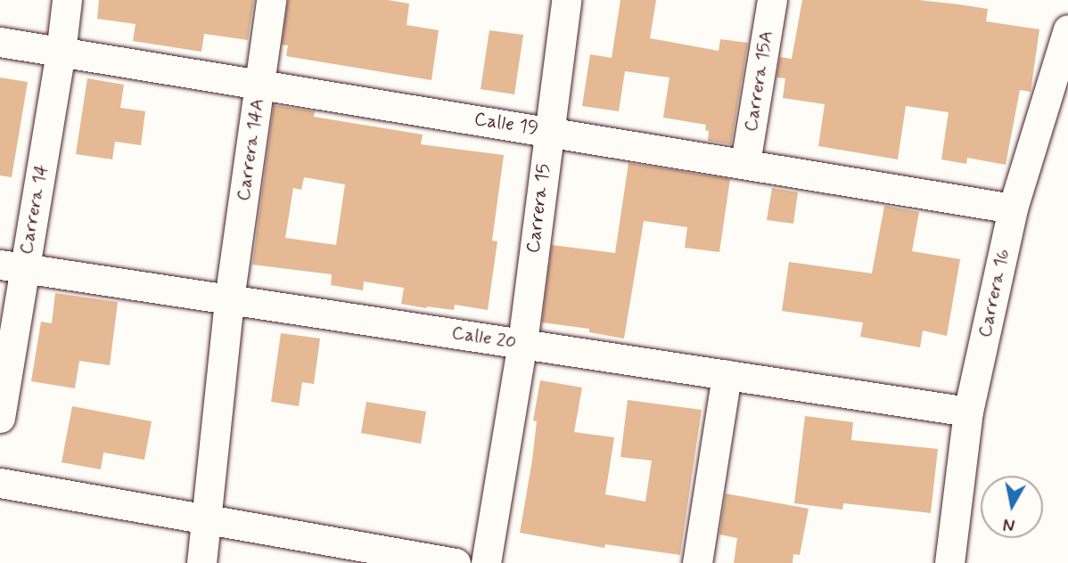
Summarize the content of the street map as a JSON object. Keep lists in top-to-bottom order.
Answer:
{
  "streets": {
    "street": [
      "Carrera 15A",
      "Calle 19",
      "Carrera 14A",
      "Carrera 15",
      "Carrera 14",
      "Carrera 16",
      "Calle 20"
    ]
  },
  "crossings": [
    ["Carrera 15A", "Calle 19"],
    ["Calle 19", "Carrera 14A"],
    ["Calle 19", "Carrera 15"],
    ["Calle 19", "Carrera 14"],
    ["Calle 19", "Carrera 16"],
    ["Carrera 14A", "Calle 20"],
    ["Carrera 15", "Calle 20"],
    ["Carrera 14", "Calle 20"],
    ["Carrera 16", "Calle 20"]
  ],
  "north": "bottom"
}
